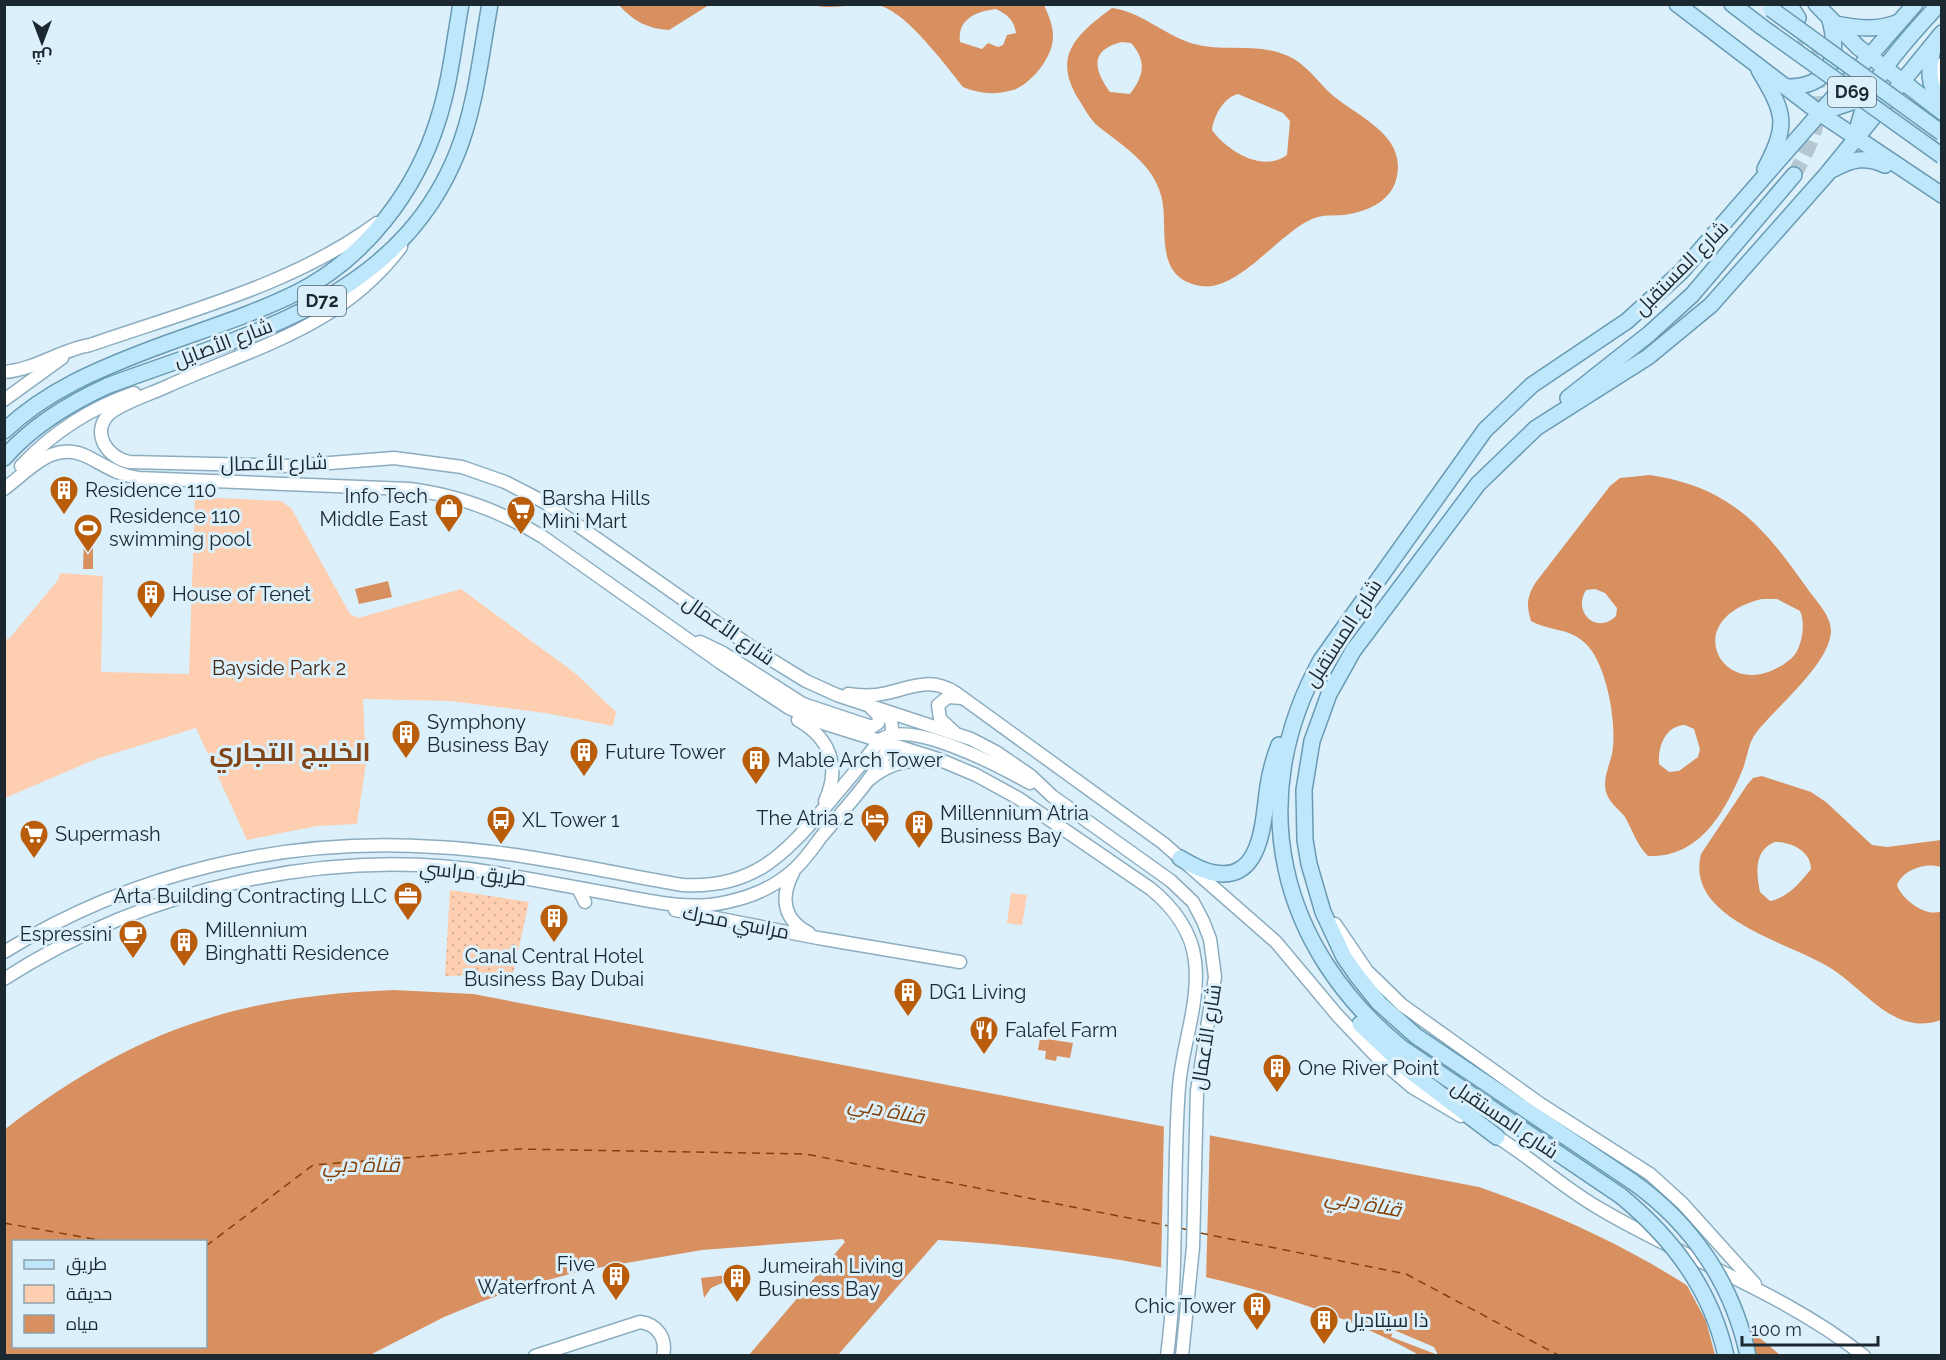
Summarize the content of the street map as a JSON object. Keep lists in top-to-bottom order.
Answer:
{
  "streets": {
    "main road": [
      "D69",
      "شارع المستقبل",
      "D72",
      "شارع الأصايل"
    ],
    "street": ["شارع الأعمال", "طريق مراسي", "مراسي محرك"]
  },
  "crossings": [
    ["شارع الأصايل", "شارع الأعمال"],
    ["شارع الأعمال", "طريق مراسي"],
    ["طريق مراسي", "مراسي محرك"]
  ],
  "districts": ["الخليج التجاري"],
  "water": ["قناة دبي"],
  "parks": ["Bayside Park 2"],
  "places": {
    "building": [
      "Residence 110",
      "House of Tenet",
      "Symphony Business Bay",
      "Future Tower",
      "Mable Arch Tower",
      "Millennium Atria Business Bay",
      "Canal Central Hotel Business Bay Dubai",
      "Millennium Binghatti Residence",
      "DG1 Living",
      "One River Point",
      "Five Waterfront A",
      "Jumeirah Living Business Bay",
      "Chic Tower",
      "ذا سيتاديل"
    ],
    "shop": ["Info Tech Middle East"],
    "supermarket": ["Barsha Hills Mini Mart", "Supermash"],
    "sports": ["Residence 110 swimming pool"],
    "hotel": ["The Atria 2"],
    "bus stop": ["XL Tower 1"],
    "office": ["Arta Building Contracting LLC"],
    "cafe": ["Espressini"],
    "restaurant": ["Falafel Farm"]
  },
  "legend": ["طريق", "حديقة", "مياه"],
  "scale_bar": "100 m",
  "north": "bottom"
}
